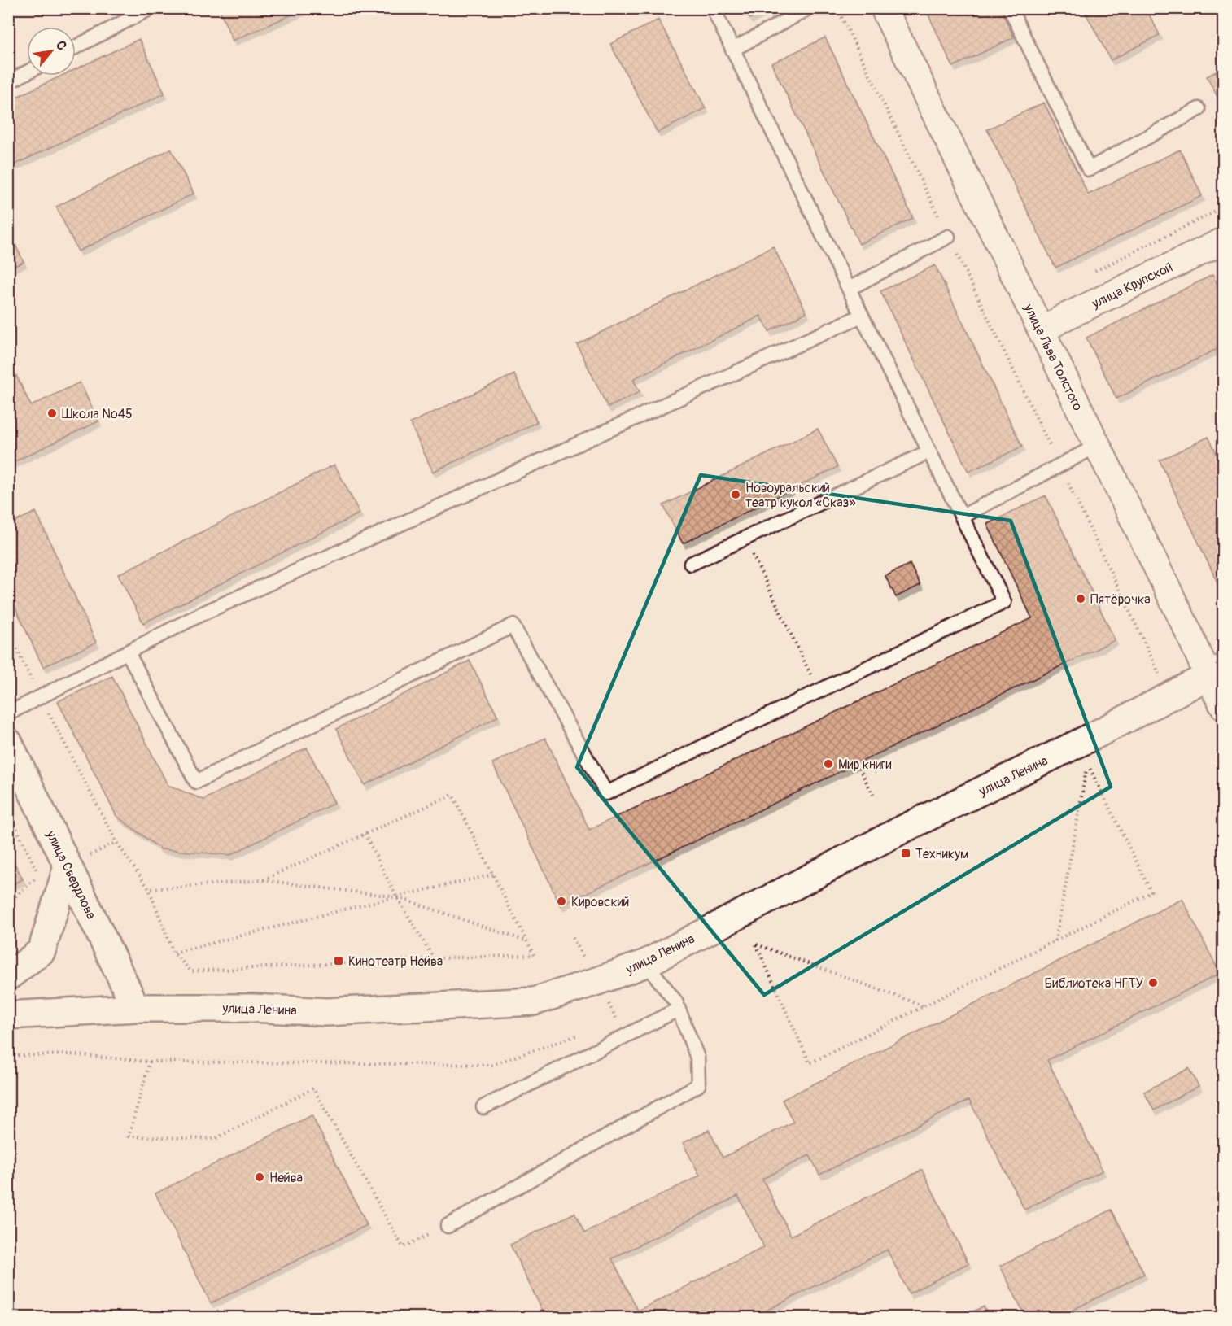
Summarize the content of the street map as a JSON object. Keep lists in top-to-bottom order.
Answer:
{
  "streets": {
    "main road": ["улица Льва Толстого", "улица Ленина", "улица Свердлова"],
    "street": ["улица Крупской"]
  },
  "crossings": [
    ["улица Крупской", "улица Льва Толстого"],
    ["улица Льва Толстого", "улица Ленина"],
    ["улица Ленина", "улица Свердлова"]
  ],
  "places": {
    "other": [
      "Школа №45",
      "Новоуральский театр кукол «Сказ»",
      "Пятёрочка",
      "Мир книги",
      "Кировский",
      "Библиотека НГТУ",
      "Нейва"
    ],
    "transit": ["Техникум", "Кинотеатр Нейва"]
  },
  "north": "top right"
}
